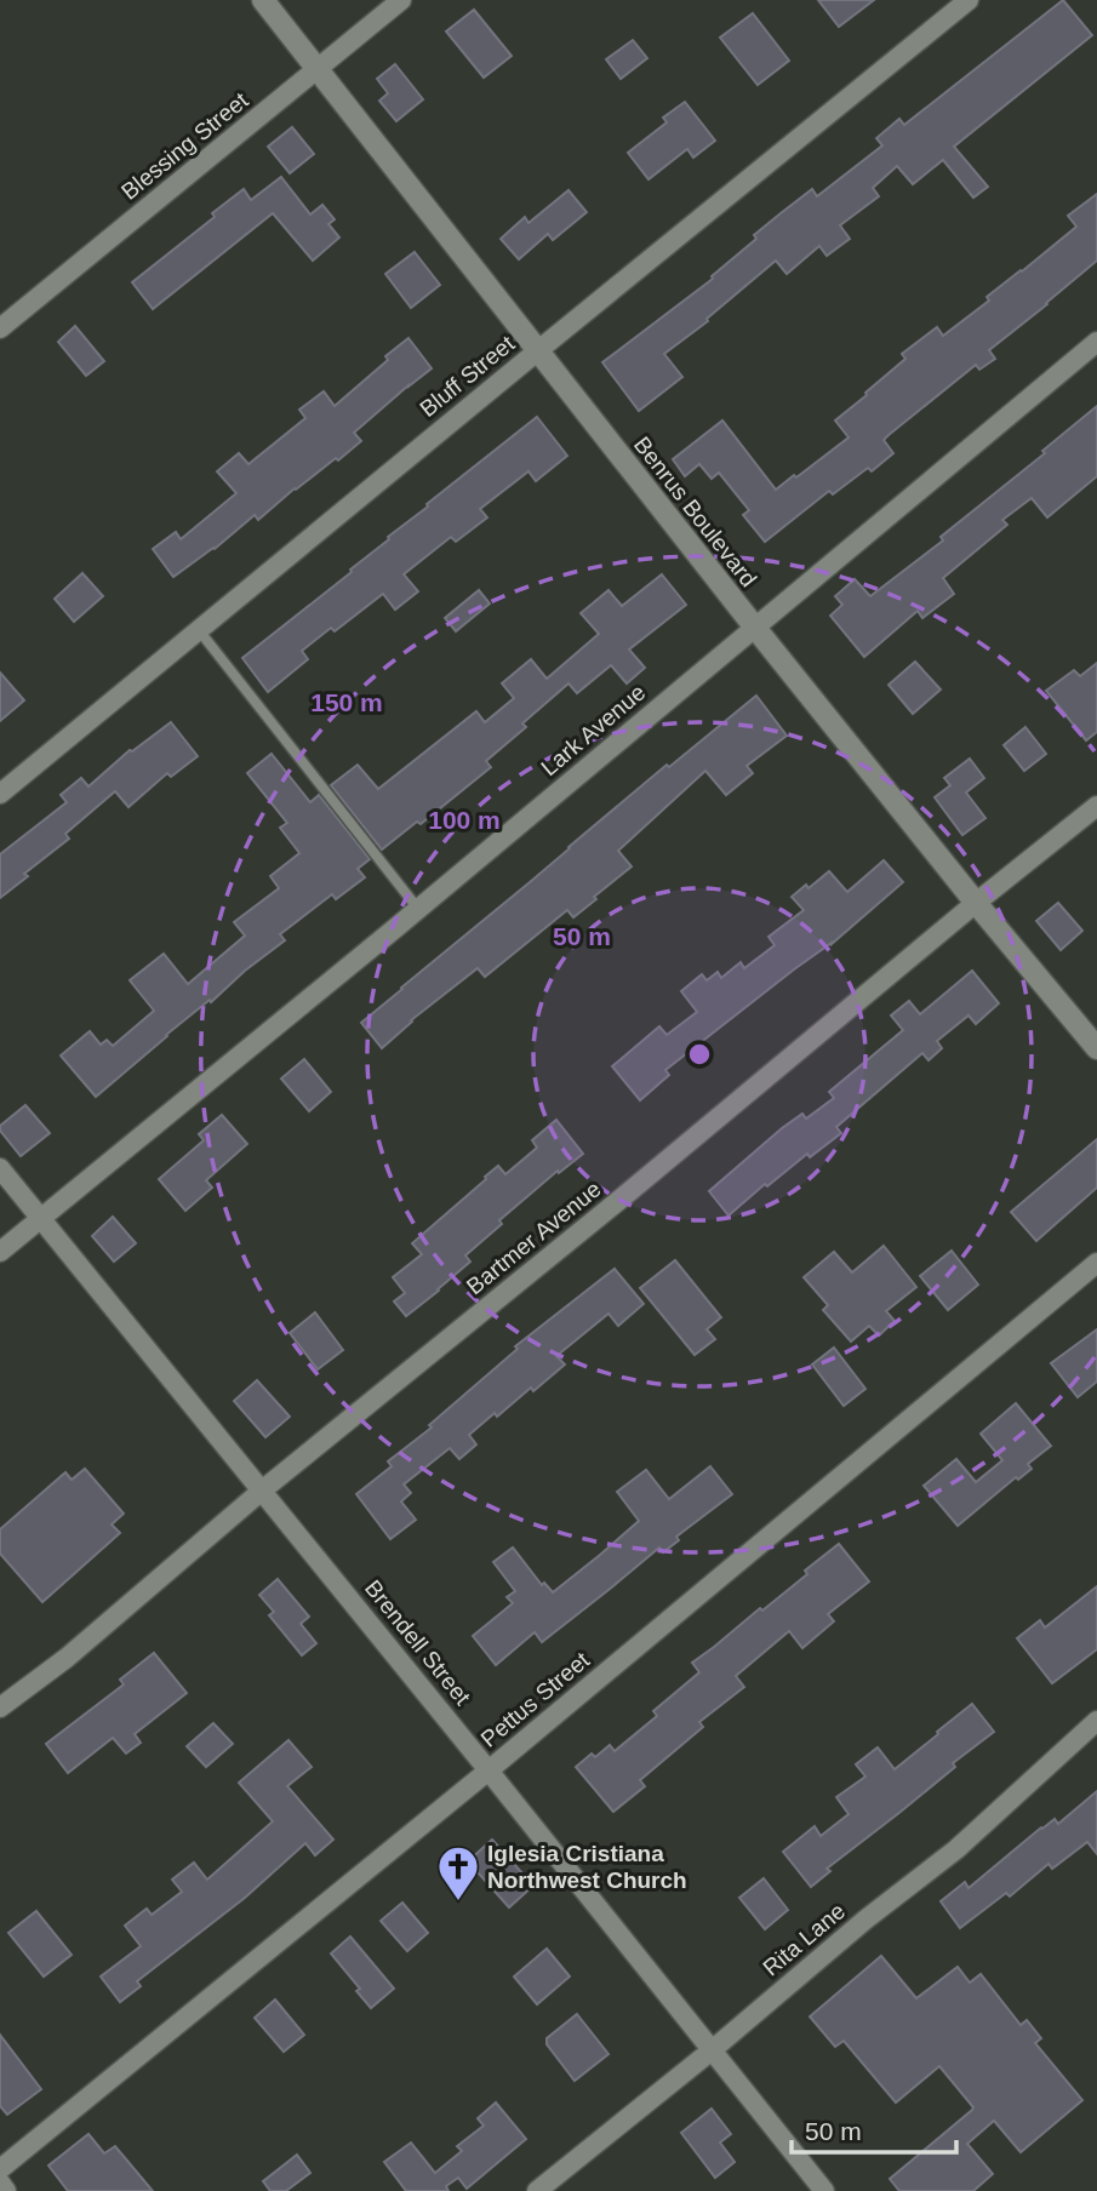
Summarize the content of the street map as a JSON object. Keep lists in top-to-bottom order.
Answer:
{
  "streets": {
    "street": [
      "Blessing Street",
      "Bluff Street",
      "Benrus Boulevard",
      "Lark Avenue",
      "Bartmer Avenue",
      "Brendell Street",
      "Pettus Street",
      "Rita Lane"
    ]
  },
  "crossings": [
    ["Blessing Street", "Benrus Boulevard"],
    ["Bluff Street", "Benrus Boulevard"],
    ["Benrus Boulevard", "Lark Avenue"],
    ["Benrus Boulevard", "Bartmer Avenue"],
    ["Lark Avenue", "Brendell Street"],
    ["Bartmer Avenue", "Brendell Street"],
    ["Brendell Street", "Pettus Street"],
    ["Brendell Street", "Rita Lane"]
  ],
  "places": {
    "church": ["Iglesia Cristiana Northwest Church"]
  },
  "scale_bar": "50 m",
  "rings": ["150 m", "100 m", "50 m"]
}
